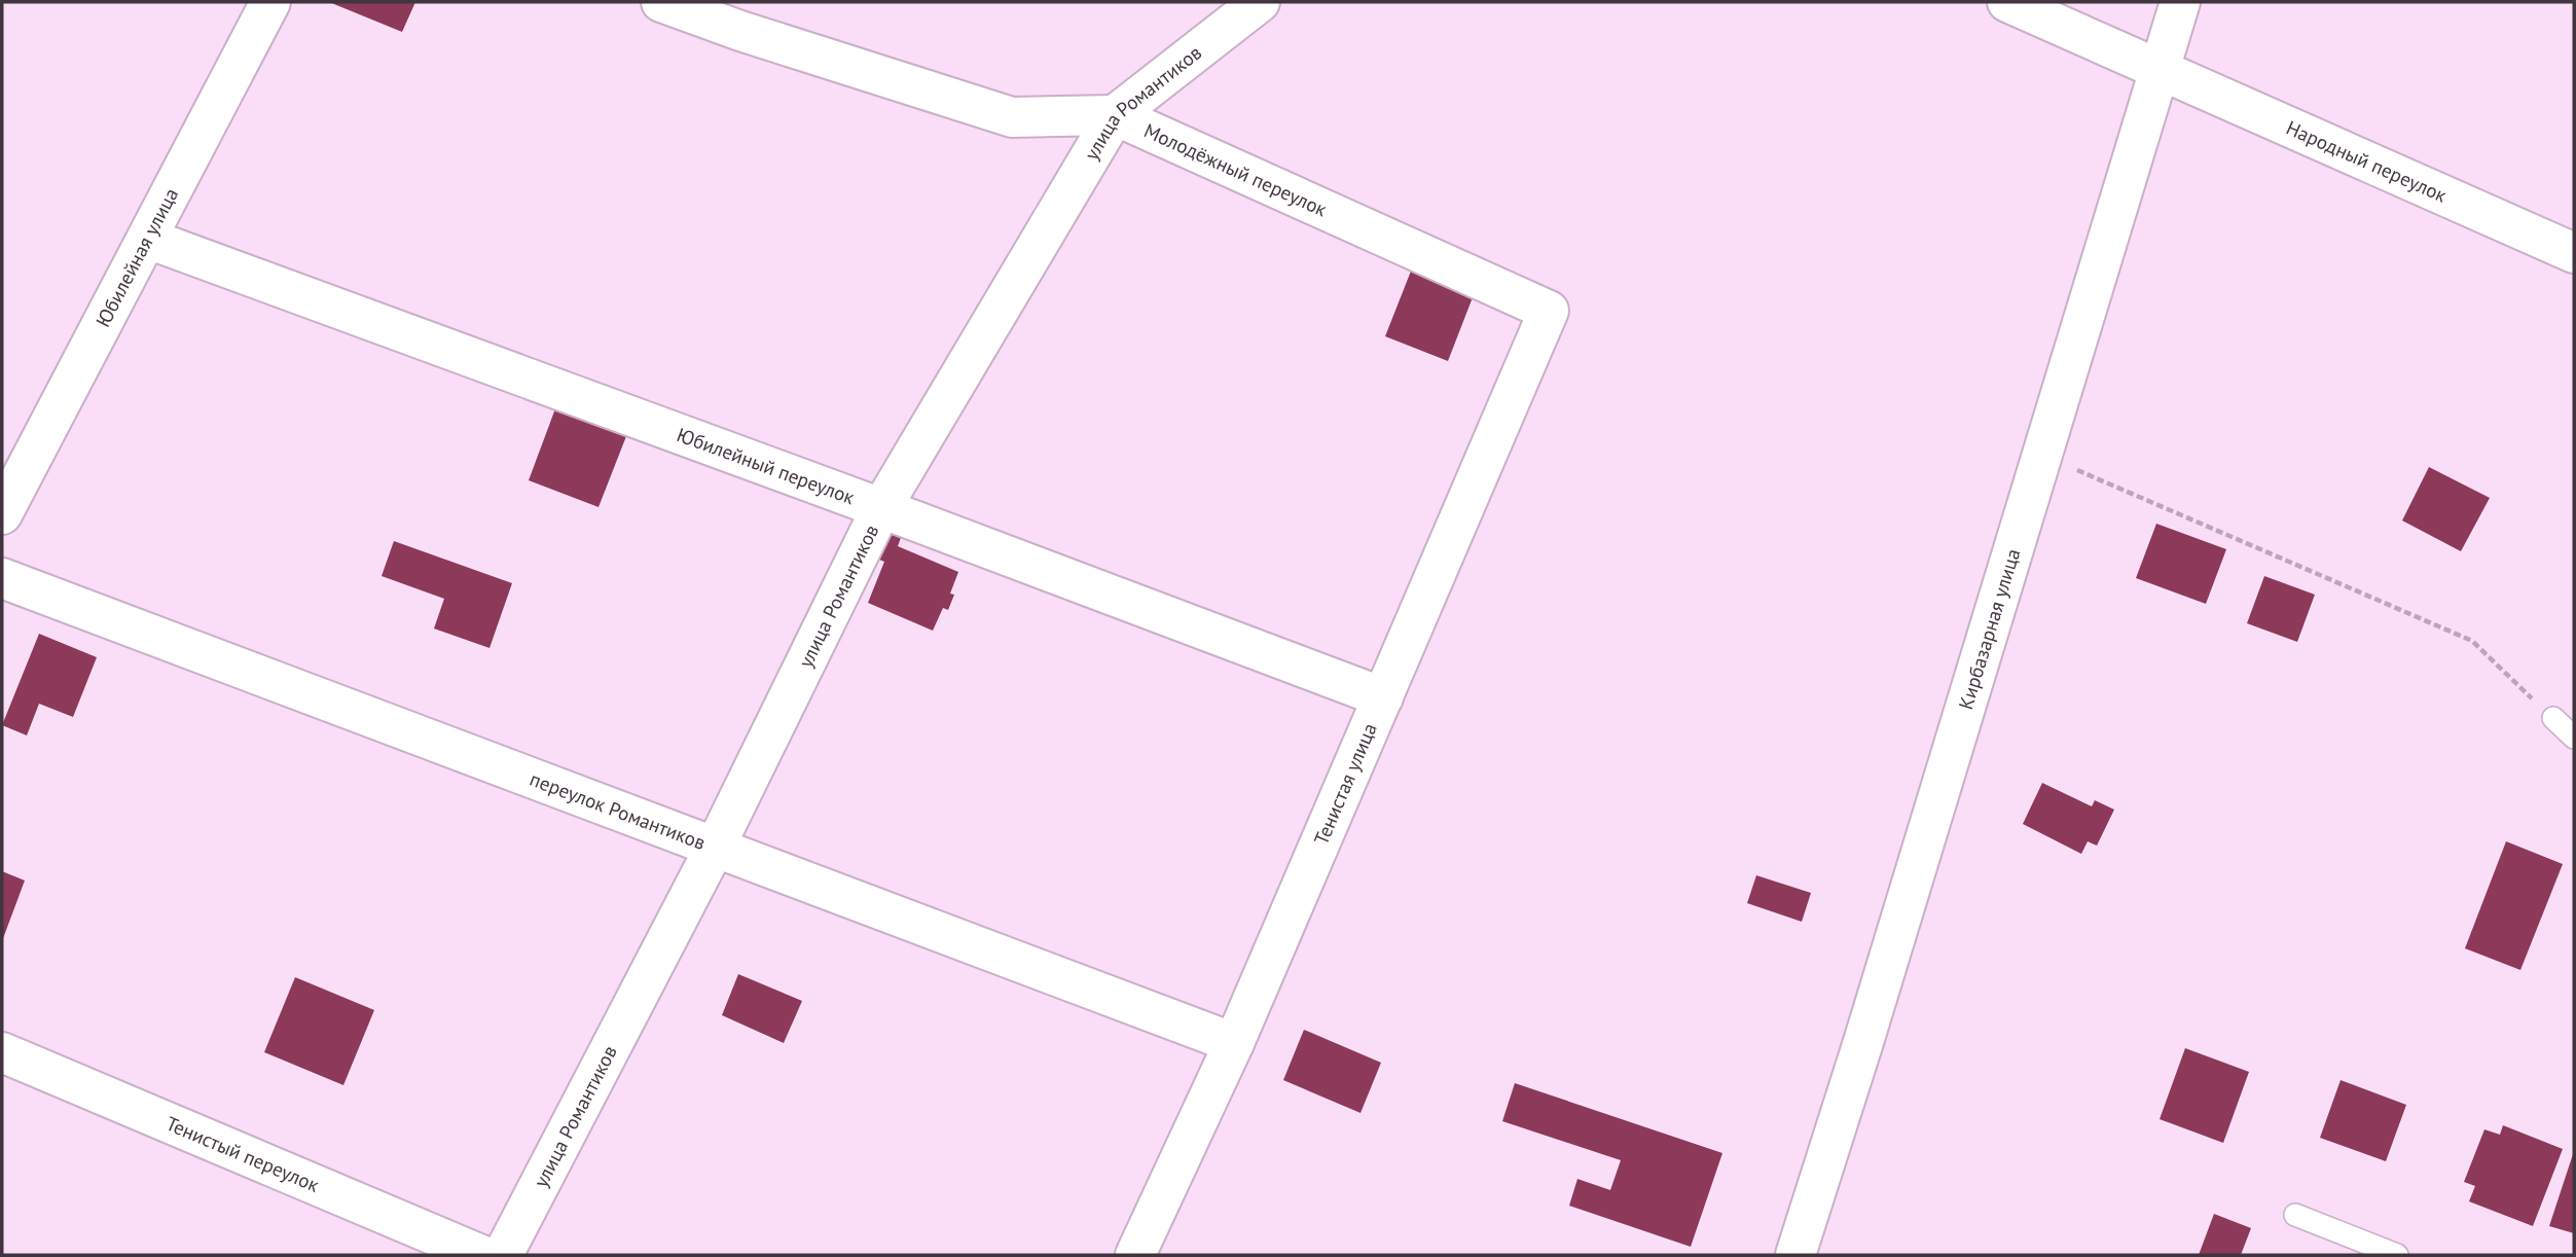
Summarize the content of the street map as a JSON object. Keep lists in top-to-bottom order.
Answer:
{
  "streets": {
    "street": [
      "улица Романтиков",
      "Народный переулок",
      "Молодёжный переулок",
      "Юбилейная улица",
      "Юбилейный переулок",
      "Кирбазарная улица",
      "Тенистая улица",
      "переулок Романтиков",
      "Тенистый переулок"
    ]
  },
  "crossings": [
    ["улица Романтиков", "Молодёжный переулок"],
    ["улица Романтиков", "Юбилейный переулок"],
    ["улица Романтиков", "переулок Романтиков"],
    ["Народный переулок", "Кирбазарная улица"],
    ["Молодёжный переулок", "Тенистая улица"],
    ["Юбилейная улица", "Юбилейный переулок"],
    ["Юбилейный переулок", "Тенистая улица"],
    ["Тенистая улица", "переулок Романтиков"]
  ]
}
